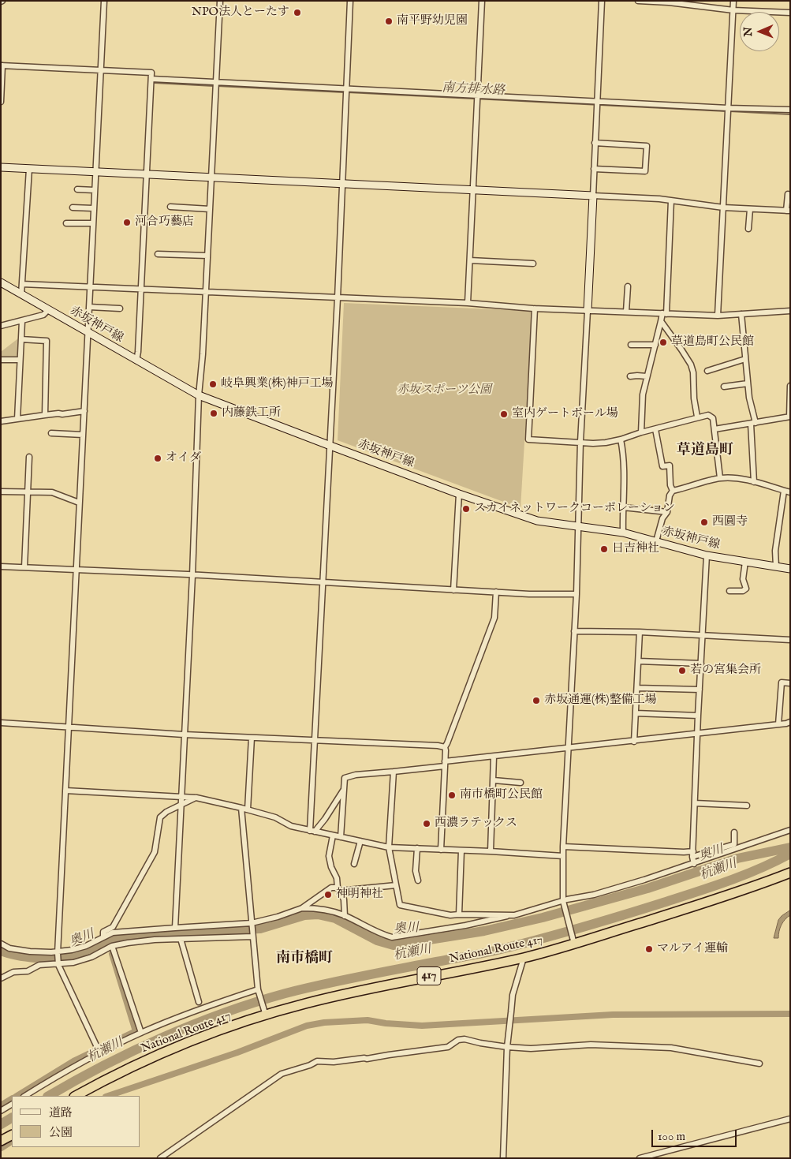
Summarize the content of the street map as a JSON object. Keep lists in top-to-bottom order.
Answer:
{
  "streets": {
    "highway": ["National Route 417", "417"],
    "main road": ["赤坂神戸線"]
  },
  "districts": ["草道島町", "南市橋町"],
  "water": ["南方排水路", "奥川", "杭瀬川"],
  "parks": ["赤坂スポーツ公園"],
  "places": [
    "NPO法人とーたす",
    "南平野幼児園",
    "河合巧藝店",
    "草道島町公民館",
    "岐阜興業(株)神戸工場",
    "内藤鉄工所",
    "室内ゲートボール場",
    "オイダ",
    "スカイネットワークコーポレーション",
    "西圓寺",
    "日吉神社",
    "若の宮集会所",
    "赤坂通運(株)整備工場",
    "南市橋町公民館",
    "西濃ラテックス",
    "神明神社",
    "マルアイ運輸"
  ],
  "legend": ["道路", "公園"],
  "scale_bar": "100 m",
  "north": "left"
}
